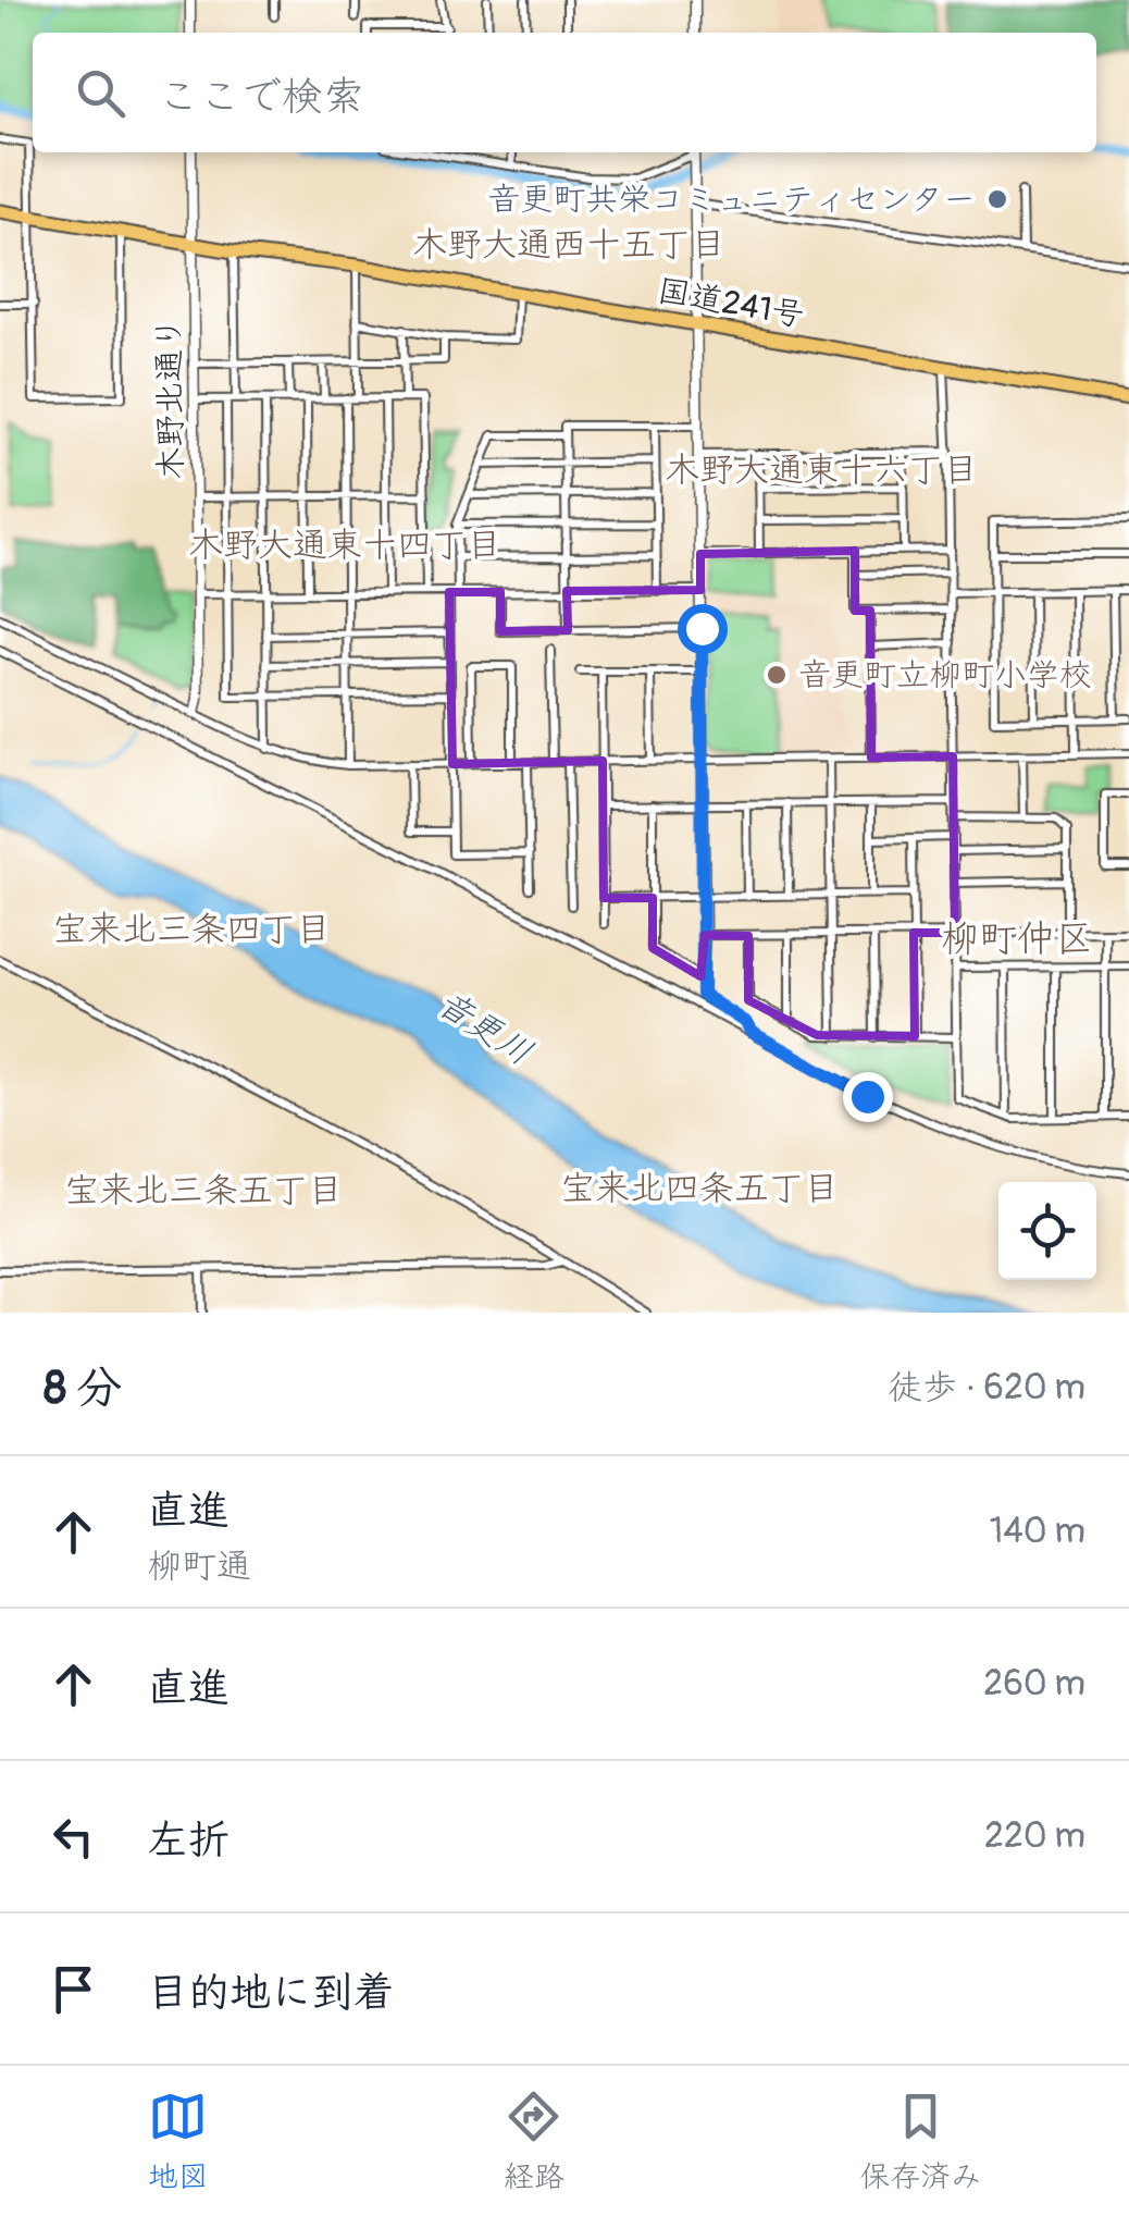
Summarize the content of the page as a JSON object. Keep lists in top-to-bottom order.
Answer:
{
  "streets": {
    "highway": ["国道241号"],
    "street": ["木野北通り"]
  },
  "crossings": [
    ["国道241号", "木野北通り"]
  ],
  "districts": [
    "木野大通西十五丁目",
    "木野大通東十六丁目",
    "木野大通東十四丁目",
    "宝来北三条四丁目",
    "柳町仲区",
    "宝来北四条五丁目",
    "宝来北三条五丁目"
  ],
  "water": ["音更川"],
  "places": ["音更町共栄コミュニティセンター", "音更町立柳町小学校"],
  "page": {
    "search": "ここで検索",
    "heading": ["8 分", "徒歩 · 620 m"],
    "list": [
      ["直進", "柳町通", "140 m"],
      ["直進", "260 m"],
      ["左折", "220 m"],
      "目的地に到着"
    ],
    "nav": ["地図", "経路", "保存済み"]
  }
}
